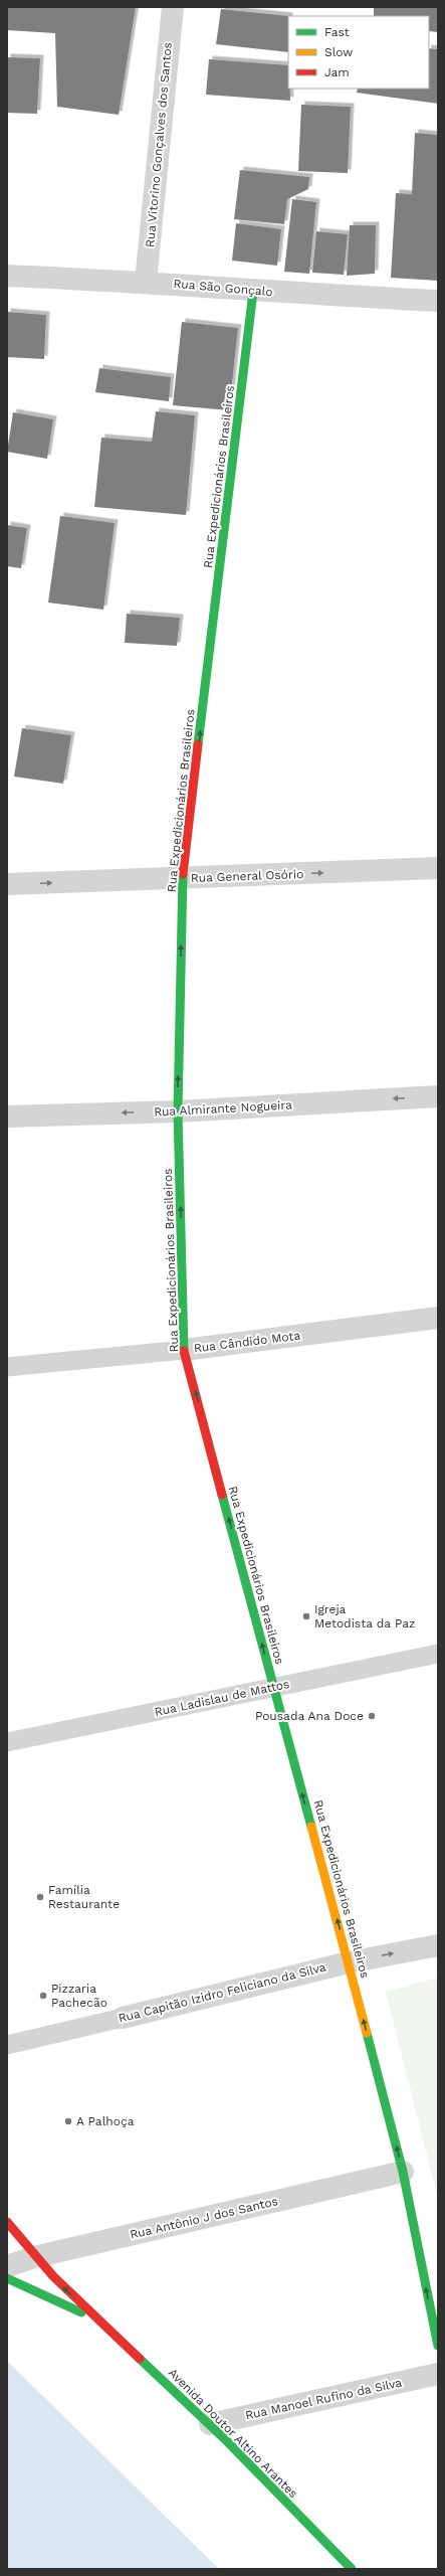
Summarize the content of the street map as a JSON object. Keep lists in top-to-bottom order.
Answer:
{
  "streets": {
    "street": [
      "Rua Vitorino Gonçalves dos Santos",
      "Rua São Gonçalo",
      "Rua Expedicionários Brasileiros",
      "Rua General Osório",
      "Rua Almirante Nogueira",
      "Rua Cândido Mota",
      "Rua Capitão Izidro Feliciano da Silva",
      "Rua Antônio J dos Santos",
      "Rua Manoel Rufino da Silva",
      "Avenida Doutor Altino Arantes"
    ],
    "lane": ["Rua Ladislau de Mattos"]
  },
  "crossings": [
    ["Rua Vitorino Gonçalves dos Santos", "Rua São Gonçalo"],
    ["Rua São Gonçalo", "Rua Expedicionários Brasileiros"],
    ["Rua Expedicionários Brasileiros", "Rua General Osório"],
    ["Rua Expedicionários Brasileiros", "Rua Almirante Nogueira"],
    ["Rua Expedicionários Brasileiros", "Rua Cândido Mota"],
    ["Rua Expedicionários Brasileiros", "Rua Ladislau de Mattos"],
    ["Rua Expedicionários Brasileiros", "Rua Capitão Izidro Feliciano da Silva"],
    ["Rua Expedicionários Brasileiros", "Rua Antônio J dos Santos"],
    ["Rua Antônio J dos Santos", "Avenida Doutor Altino Arantes"],
    ["Rua Manoel Rufino da Silva", "Avenida Doutor Altino Arantes"]
  ],
  "one_way": ["Rua Expedicionários Brasileiros", "Rua General Osório", "Rua Almirante Nogueira"],
  "places": [
    "Igreja Metodista da Paz",
    "Pousada Ana Doce",
    "Família Restaurante",
    "Pizzaria Pachecão",
    "A Palhoça"
  ],
  "legend": ["Fast", "Slow", "Jam"]
}
